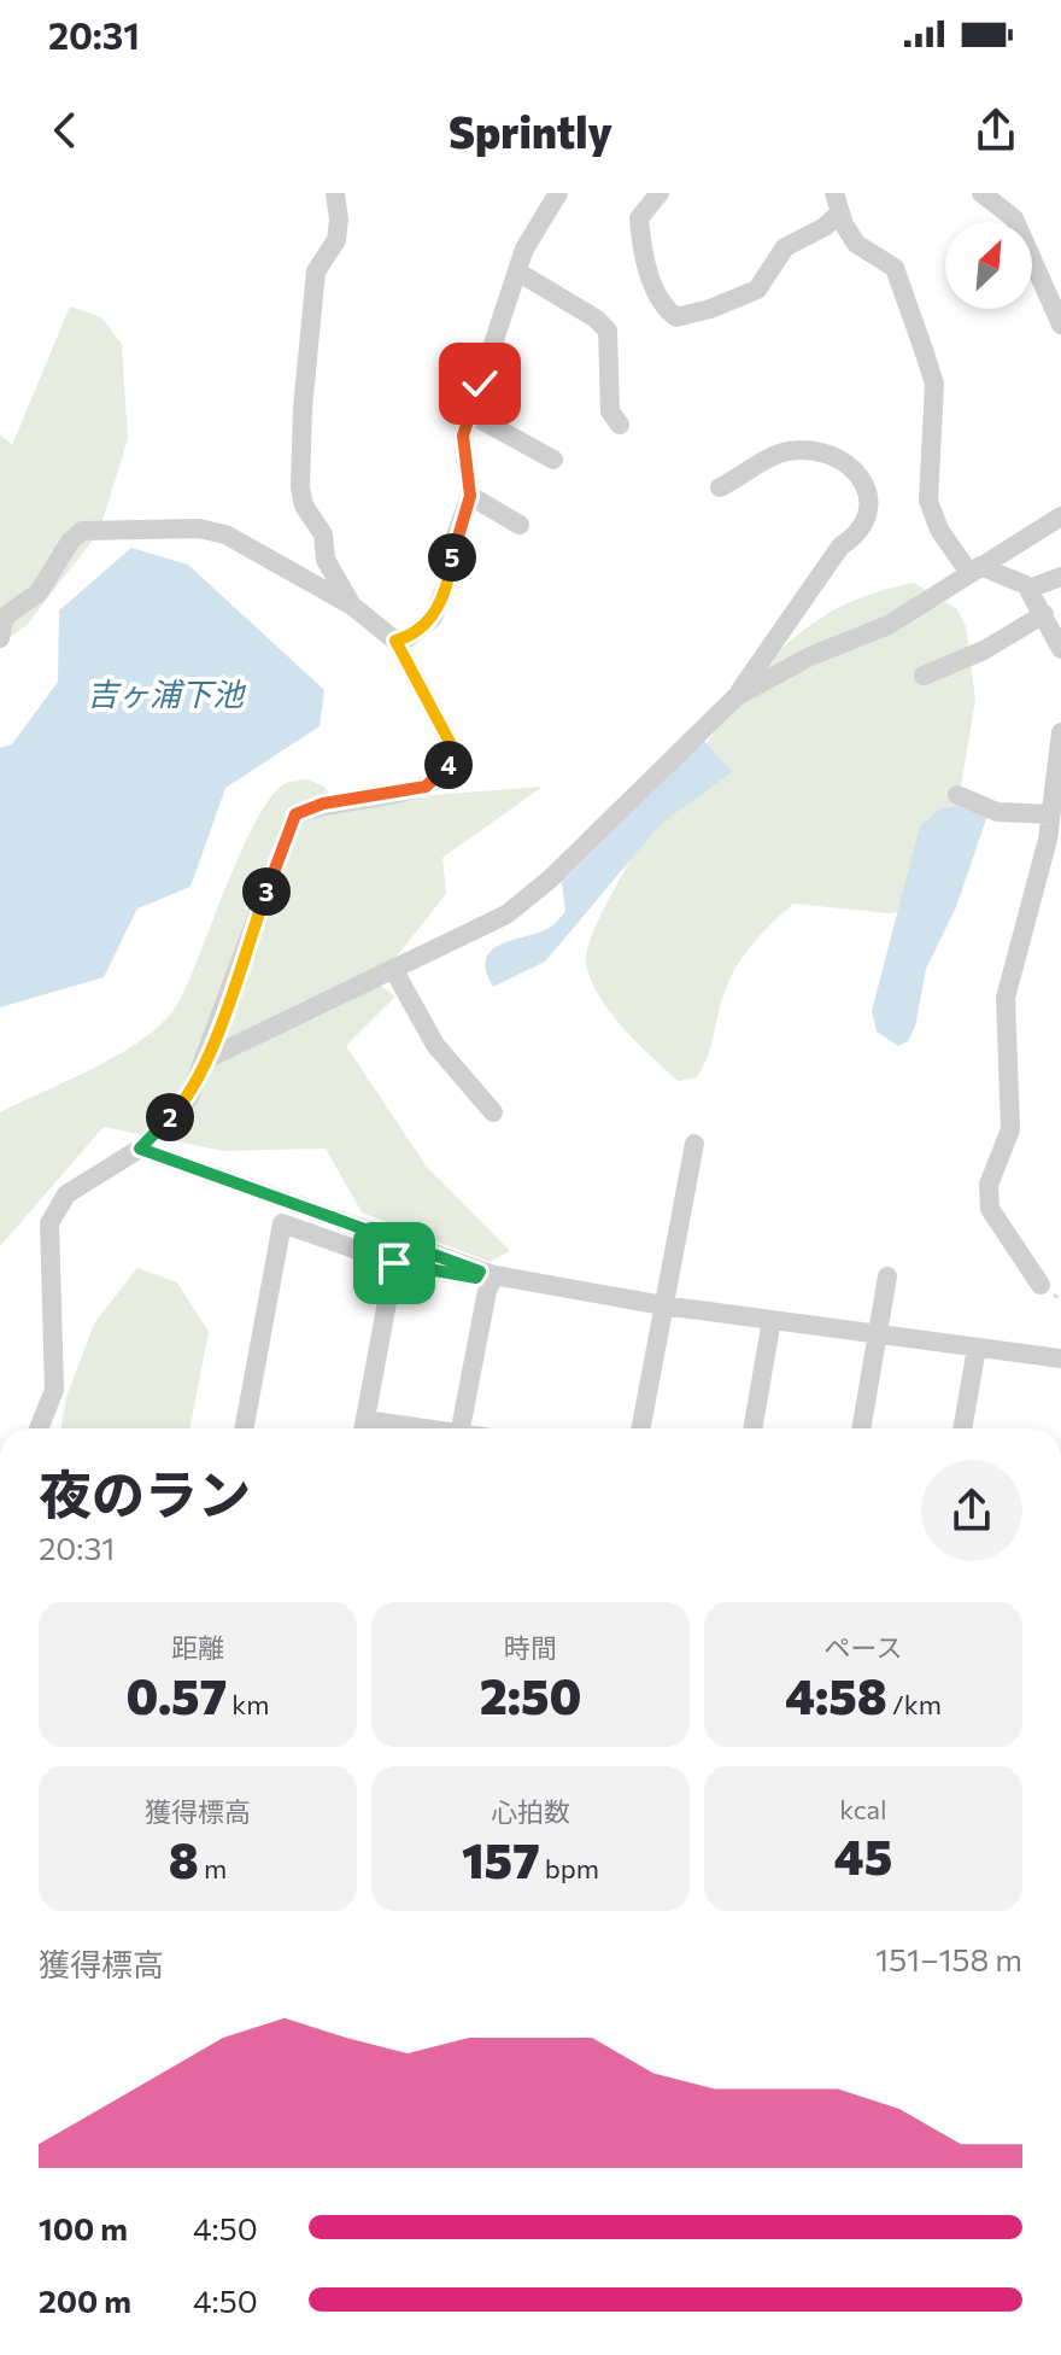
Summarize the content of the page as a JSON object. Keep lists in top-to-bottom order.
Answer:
{
  "water": ["吉ヶ浦下池"],
  "north": "top right",
  "page": {
    "status": "20:31",
    "header": "Sprintly",
    "pins": [
      "5",
      "4",
      "3",
      "2"
    ],
    "heading": ["夜のラン", "20:31"],
    "stats": [
      ["距離", "0.57 km"],
      ["時間", "2:50"],
      ["ペース", "4:58 /km"],
      ["獲得標高", "8 m"],
      ["心拍数", "157 bpm"],
      ["kcal", "45"]
    ],
    "chart": ["獲得標高", "151–158 m"],
    "list": [
      {
        "name": "100 m",
        "note": "4:50"
      },
      {
        "name": "200 m",
        "note": "4:50"
      }
    ]
  }
}
